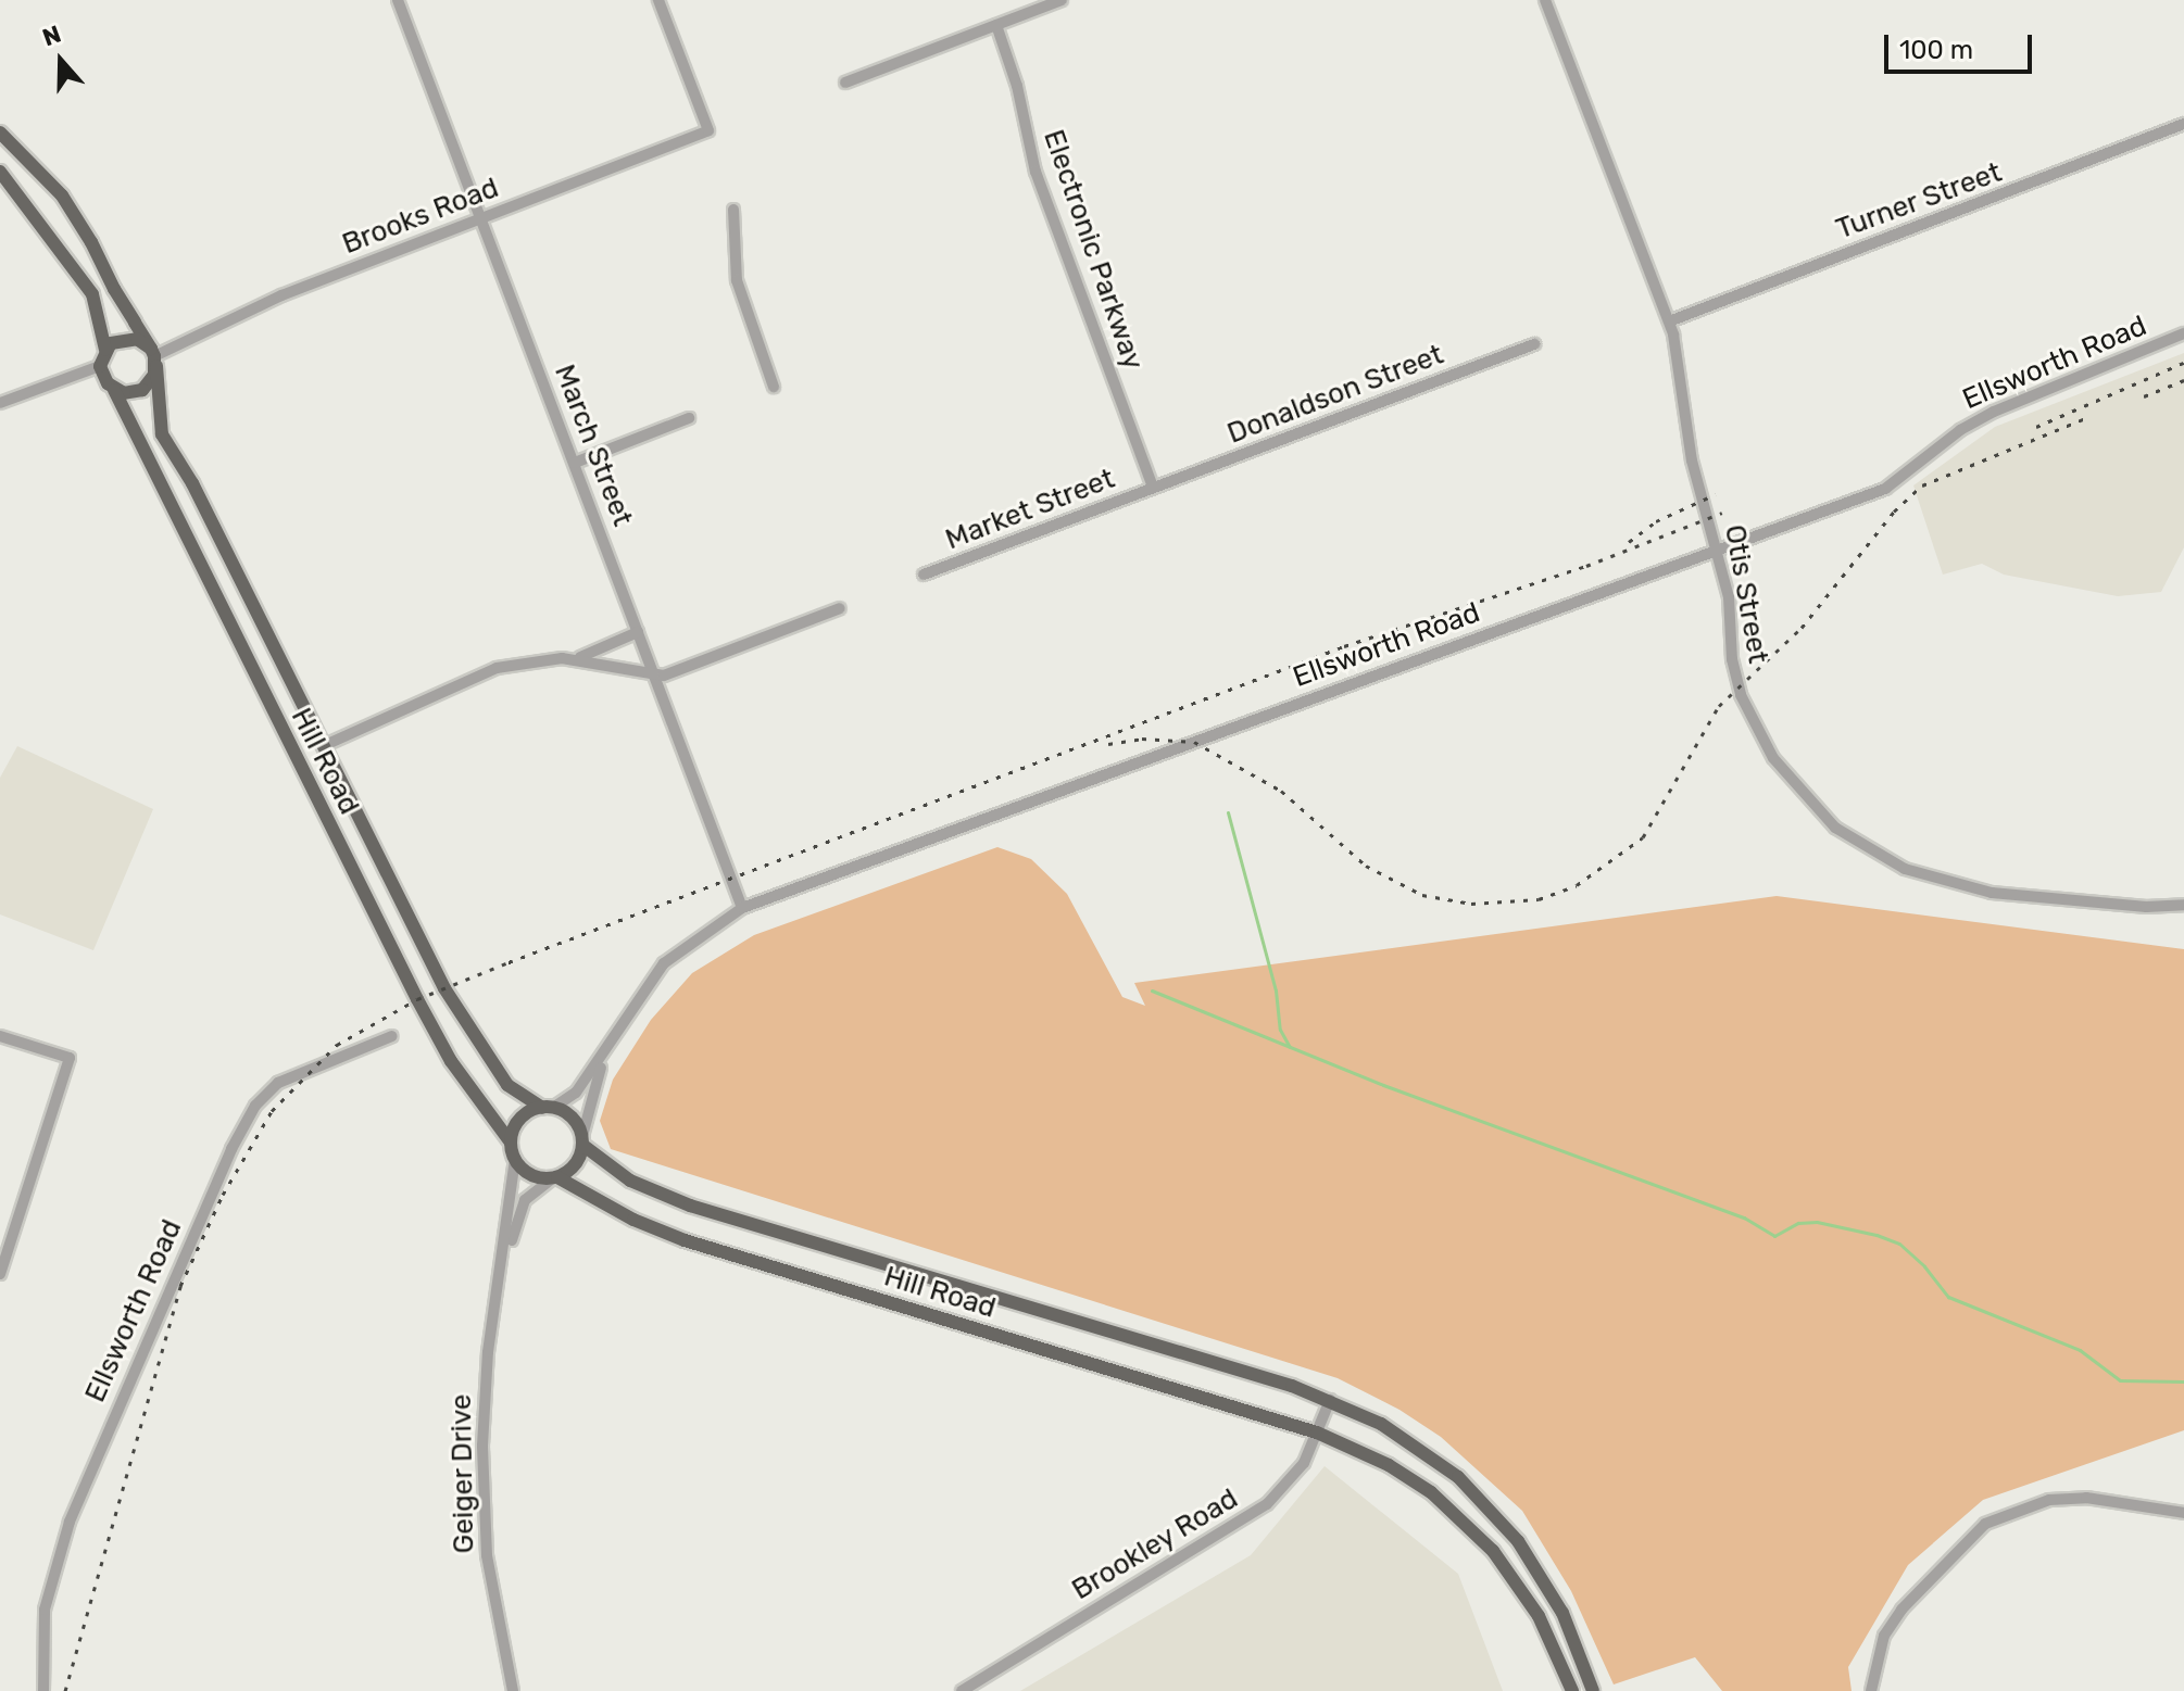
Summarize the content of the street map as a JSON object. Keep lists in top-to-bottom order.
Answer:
{
  "streets": {
    "main road": ["Hill Road"],
    "street": [
      "Turner Street",
      "Brooks Road",
      "Electronic Parkway",
      "Ellsworth Road",
      "Donaldson Street",
      "March Street",
      "Market Street",
      "Otis Street",
      "Geiger Drive",
      "Brookley Road"
    ]
  },
  "crossings": [
    ["Turner Street", "Otis Street"],
    ["Brooks Road", "March Street"],
    ["Brooks Road", "Hill Road"],
    ["Electronic Parkway", "Donaldson Street"],
    ["Electronic Parkway", "Market Street"],
    ["Ellsworth Road", "March Street"],
    ["Ellsworth Road", "Otis Street"],
    ["Ellsworth Road", "Hill Road"],
    ["Ellsworth Road", "Geiger Drive"],
    ["Donaldson Street", "Market Street"],
    ["Hill Road", "Geiger Drive"],
    ["Hill Road", "Brookley Road"]
  ],
  "scale_bar": "100 m",
  "north": "top"
}
